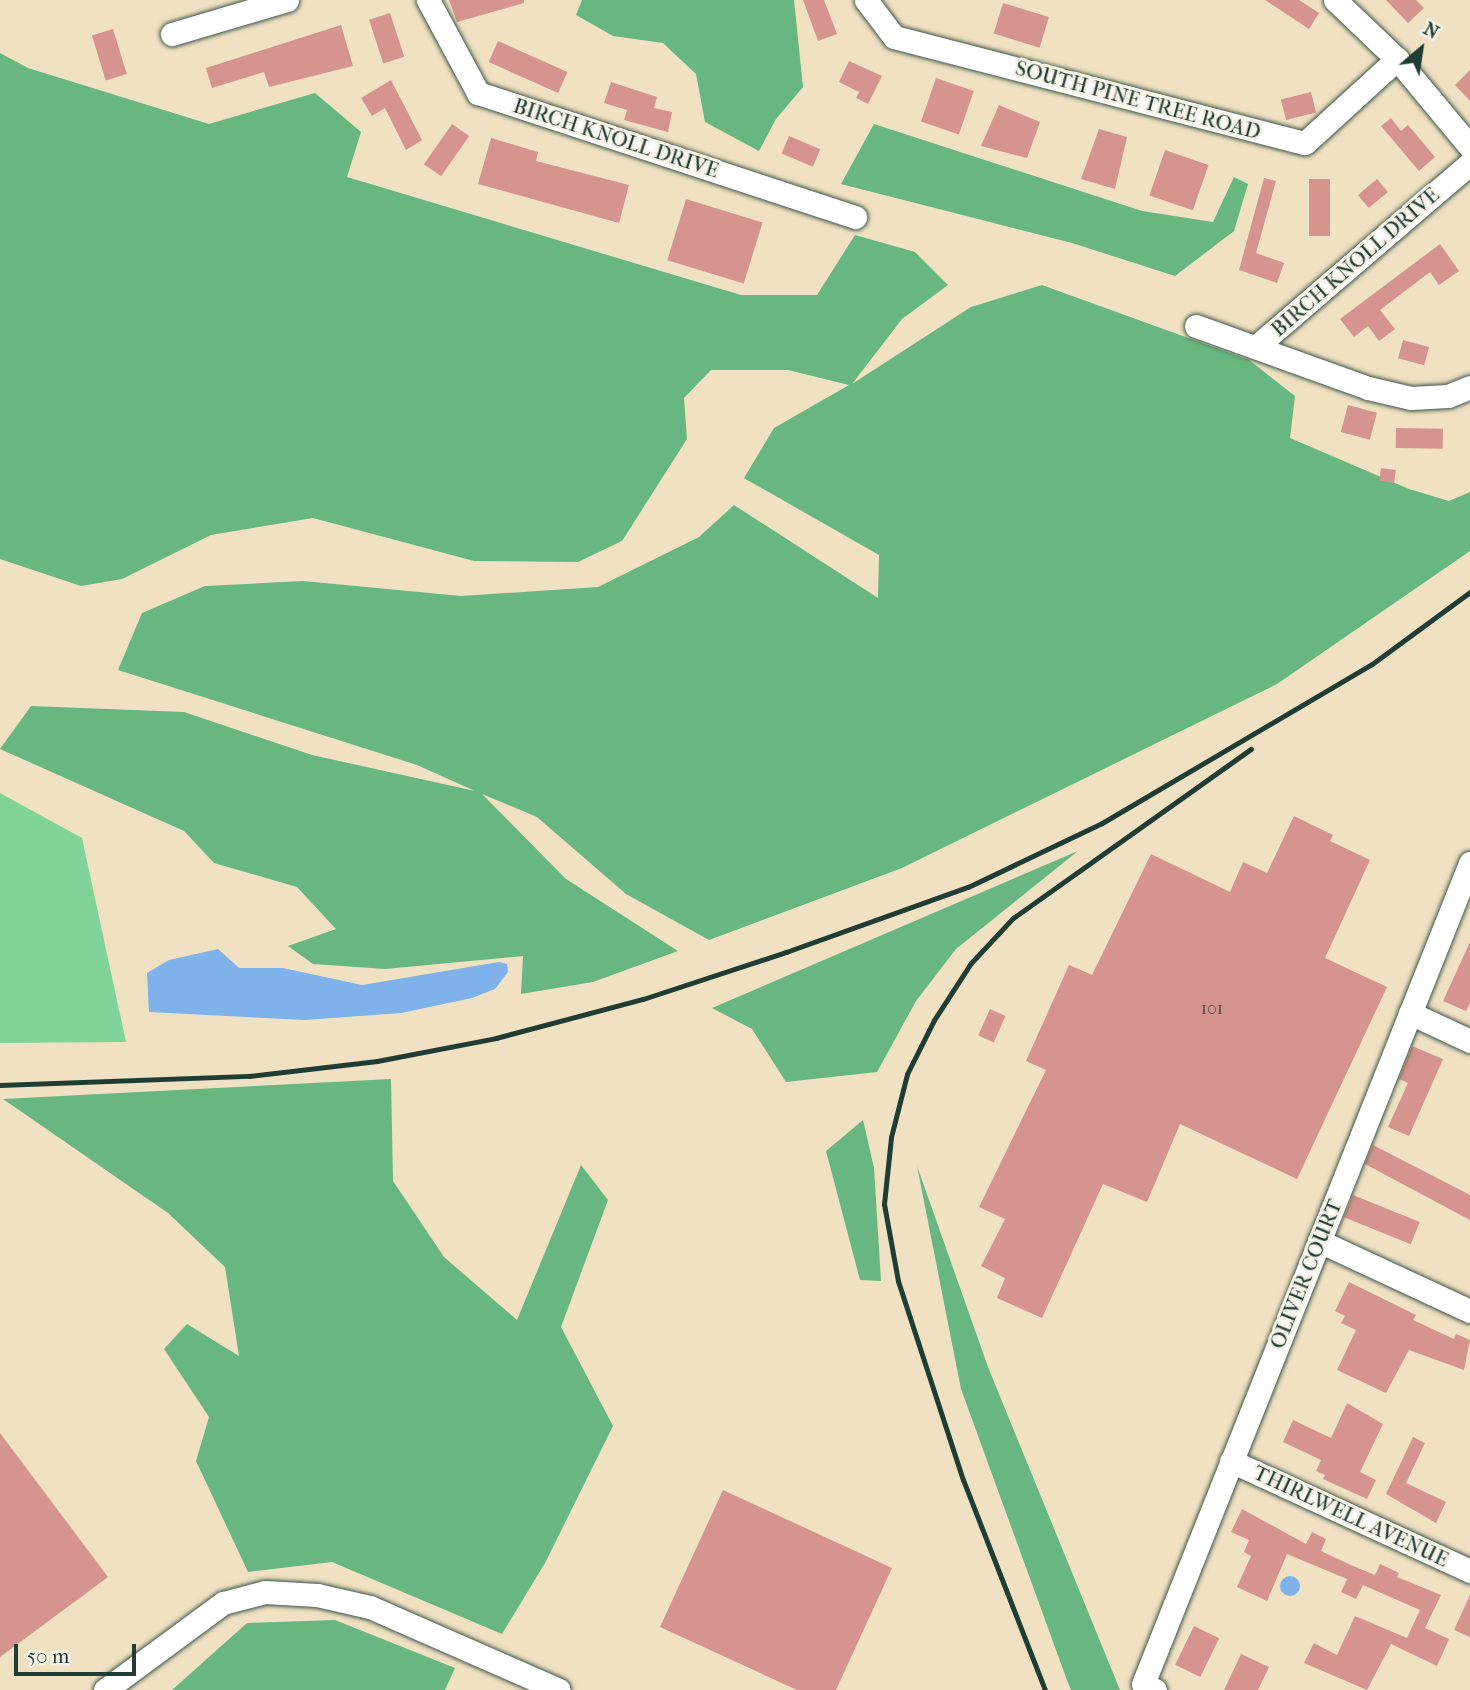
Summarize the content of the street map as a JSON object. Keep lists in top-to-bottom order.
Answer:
{
  "streets": {
    "street": [
      "SOUTH PINE TREE ROAD",
      "BIRCH KNOLL DRIVE",
      "OLIVER COURT",
      "THIRLWELL AVENUE"
    ]
  },
  "crossings": [
    ["OLIVER COURT", "THIRLWELL AVENUE"]
  ],
  "house_numbers": ["101"],
  "scale_bar": "50 m",
  "north": "top right"
}
